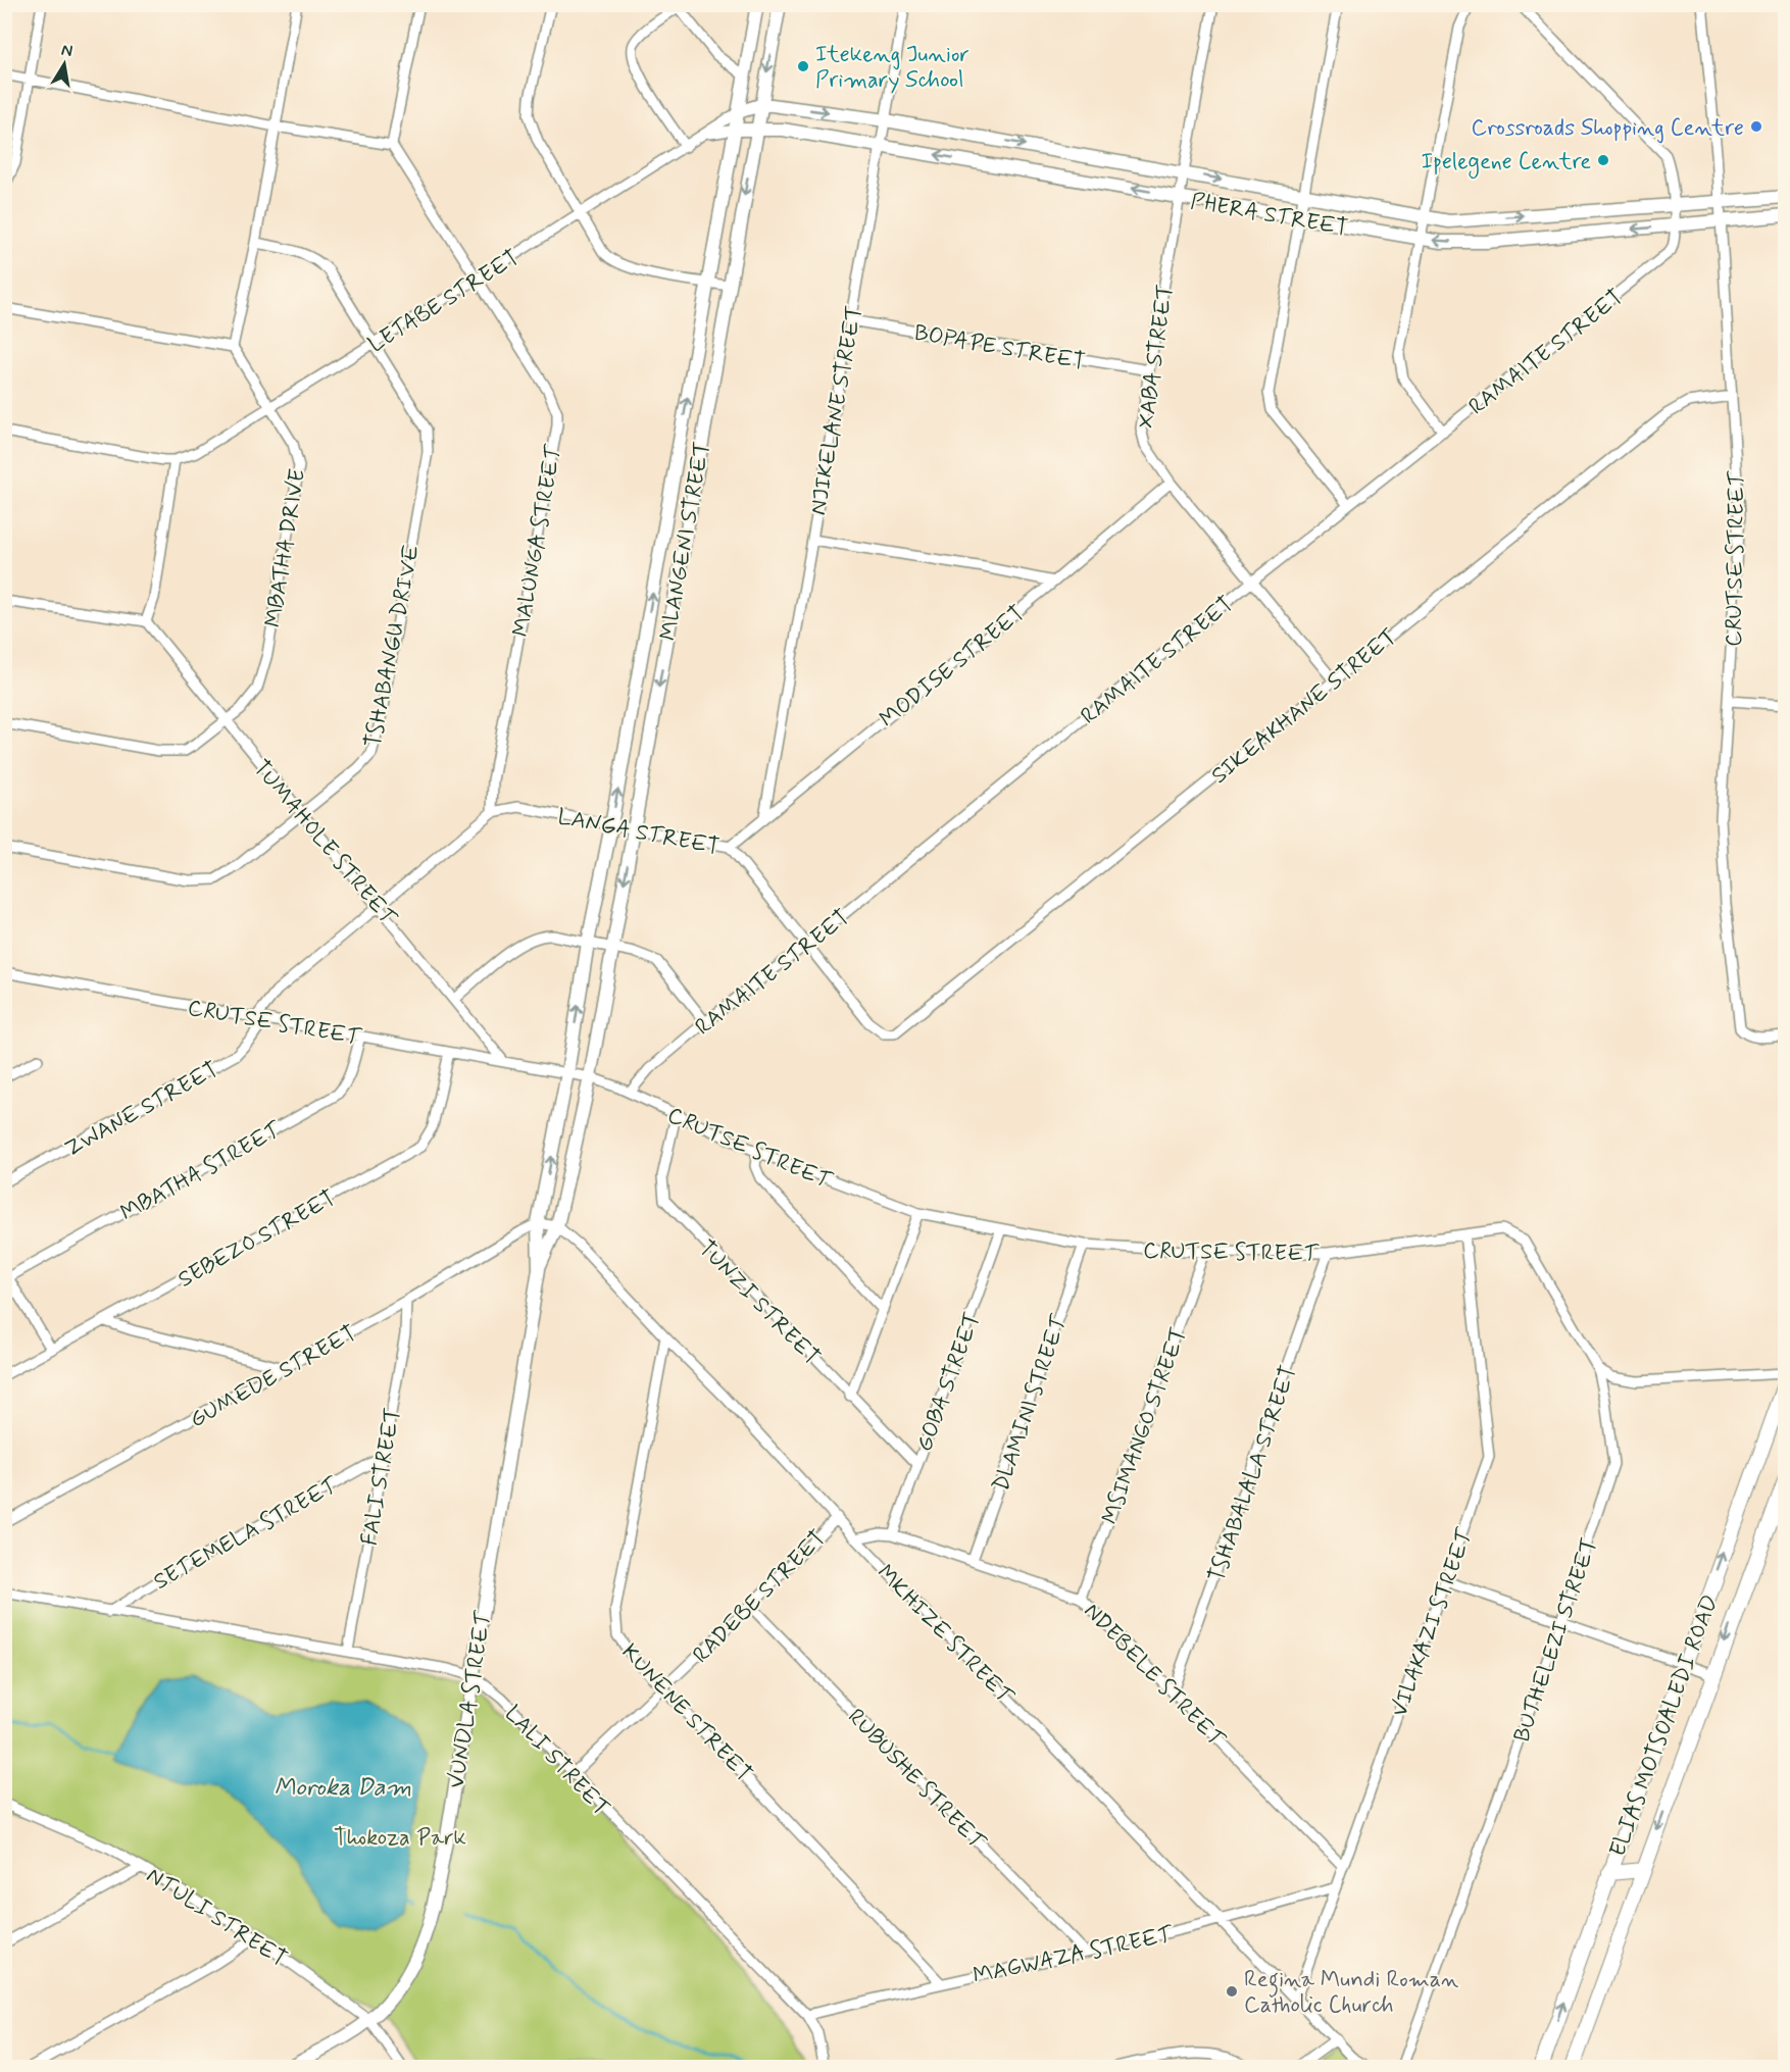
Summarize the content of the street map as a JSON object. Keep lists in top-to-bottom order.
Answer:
{
  "streets": {
    "main road": ["ELIAS MOTSOALEDI ROAD"],
    "street": [
      "PHERA STREET",
      "LETABE STREET",
      "BOPAPE STREET",
      "RAMAITE STREET",
      "XABA STREET",
      "NJIKELANE STREET",
      "MALUNGA STREET",
      "MLANGENI STREET",
      "MBATHA DRIVE",
      "CRUTSE STREET",
      "TSHABANGU DRIVE",
      "MODISE STREET",
      "SIKEAKHANE STREET",
      "LANGA STREET",
      "TUMAHOLE STREET",
      "ZWANE STREET",
      "MBATHA STREET",
      "SEBEZO STREET",
      "TUNZI STREET",
      "GUMEDE STREET",
      "GOBA STREET",
      "DLAMINI STREET",
      "MSIMANGO STREET",
      "TSHABALALA STREET",
      "FALI STREET",
      "SETEMELA STREET",
      "RADEBE STREET",
      "VILAKAZI STREET",
      "MKHIZE STREET",
      "BUTHELEZI STREET",
      "NDEBELE STREET",
      "VUNDLA STREET",
      "KUNENE STREET",
      "LALI STREET",
      "RUBUSHE STREET",
      "NTULI STREET",
      "MAGWAZA STREET"
    ]
  },
  "crossings": [
    ["PHERA STREET", "LETABE STREET"],
    ["PHERA STREET", "RAMAITE STREET"],
    ["PHERA STREET", "XABA STREET"],
    ["PHERA STREET", "NJIKELANE STREET"],
    ["PHERA STREET", "MLANGENI STREET"],
    ["PHERA STREET", "CRUTSE STREET"],
    ["LETABE STREET", "MALUNGA STREET"],
    ["LETABE STREET", "MLANGENI STREET"],
    ["LETABE STREET", "MBATHA DRIVE"],
    ["LETABE STREET", "TSHABANGU DRIVE"],
    ["BOPAPE STREET", "XABA STREET"],
    ["BOPAPE STREET", "NJIKELANE STREET"],
    ["RAMAITE STREET", "XABA STREET"],
    ["RAMAITE STREET", "CRUTSE STREET"],
    ["RAMAITE STREET", "LANGA STREET"],
    ["XABA STREET", "MODISE STREET"],
    ["XABA STREET", "SIKEAKHANE STREET"],
    ["NJIKELANE STREET", "MODISE STREET"],
    ["MALUNGA STREET", "LANGA STREET"],
    ["MLANGENI STREET", "CRUTSE STREET"],
    ["MLANGENI STREET", "LANGA STREET"],
    ["MLANGENI STREET", "VUNDLA STREET"],
    ["MBATHA DRIVE", "TUMAHOLE STREET"],
    ["CRUTSE STREET", "SIKEAKHANE STREET"],
    ["CRUTSE STREET", "TUMAHOLE STREET"],
    ["CRUTSE STREET", "ZWANE STREET"],
    ["CRUTSE STREET", "MBATHA STREET"],
    ["CRUTSE STREET", "SEBEZO STREET"],
    ["CRUTSE STREET", "TUNZI STREET"],
    ["CRUTSE STREET", "GOBA STREET"],
    ["CRUTSE STREET", "DLAMINI STREET"],
    ["CRUTSE STREET", "MSIMANGO STREET"],
    ["CRUTSE STREET", "TSHABALALA STREET"],
    ["CRUTSE STREET", "VILAKAZI STREET"],
    ["CRUTSE STREET", "BUTHELEZI STREET"],
    ["CRUTSE STREET", "VUNDLA STREET"],
    ["TSHABANGU DRIVE", "TUMAHOLE STREET"],
    ["MODISE STREET", "LANGA STREET"],
    ["SIKEAKHANE STREET", "LANGA STREET"],
    ["TUNZI STREET", "GOBA STREET"],
    ["GUMEDE STREET", "FALI STREET"],
    ["GUMEDE STREET", "VUNDLA STREET"],
    ["GOBA STREET", "NDEBELE STREET"],
    ["DLAMINI STREET", "NDEBELE STREET"],
    ["MSIMANGO STREET", "NDEBELE STREET"],
    ["TSHABALALA STREET", "NDEBELE STREET"],
    ["FALI STREET", "SETEMELA STREET"],
    ["FALI STREET", "LALI STREET"],
    ["SETEMELA STREET", "LALI STREET"],
    ["RADEBE STREET", "MKHIZE STREET"],
    ["RADEBE STREET", "KUNENE STREET"],
    ["RADEBE STREET", "LALI STREET"],
    ["RADEBE STREET", "RUBUSHE STREET"],
    ["VILAKAZI STREET", "MKHIZE STREET"],
    ["VILAKAZI STREET", "NDEBELE STREET"],
    ["VILAKAZI STREET", "MAGWAZA STREET"],
    ["MKHIZE STREET", "NDEBELE STREET"],
    ["MKHIZE STREET", "VUNDLA STREET"],
    ["MKHIZE STREET", "KUNENE STREET"],
    ["MKHIZE STREET", "MAGWAZA STREET"],
    ["VUNDLA STREET", "LALI STREET"],
    ["VUNDLA STREET", "NTULI STREET"],
    ["KUNENE STREET", "MAGWAZA STREET"],
    ["LALI STREET", "MAGWAZA STREET"],
    ["RUBUSHE STREET", "MAGWAZA STREET"]
  ],
  "water": ["Moroka Dam"],
  "parks": ["Thokoza Park"],
  "places": [
    "Itekeng Junior Primary School",
    "Crossroads Shopping Centre",
    "Ipelegene Centre",
    "Regina Mundi Roman Catholic Church"
  ],
  "north": "top"
}
